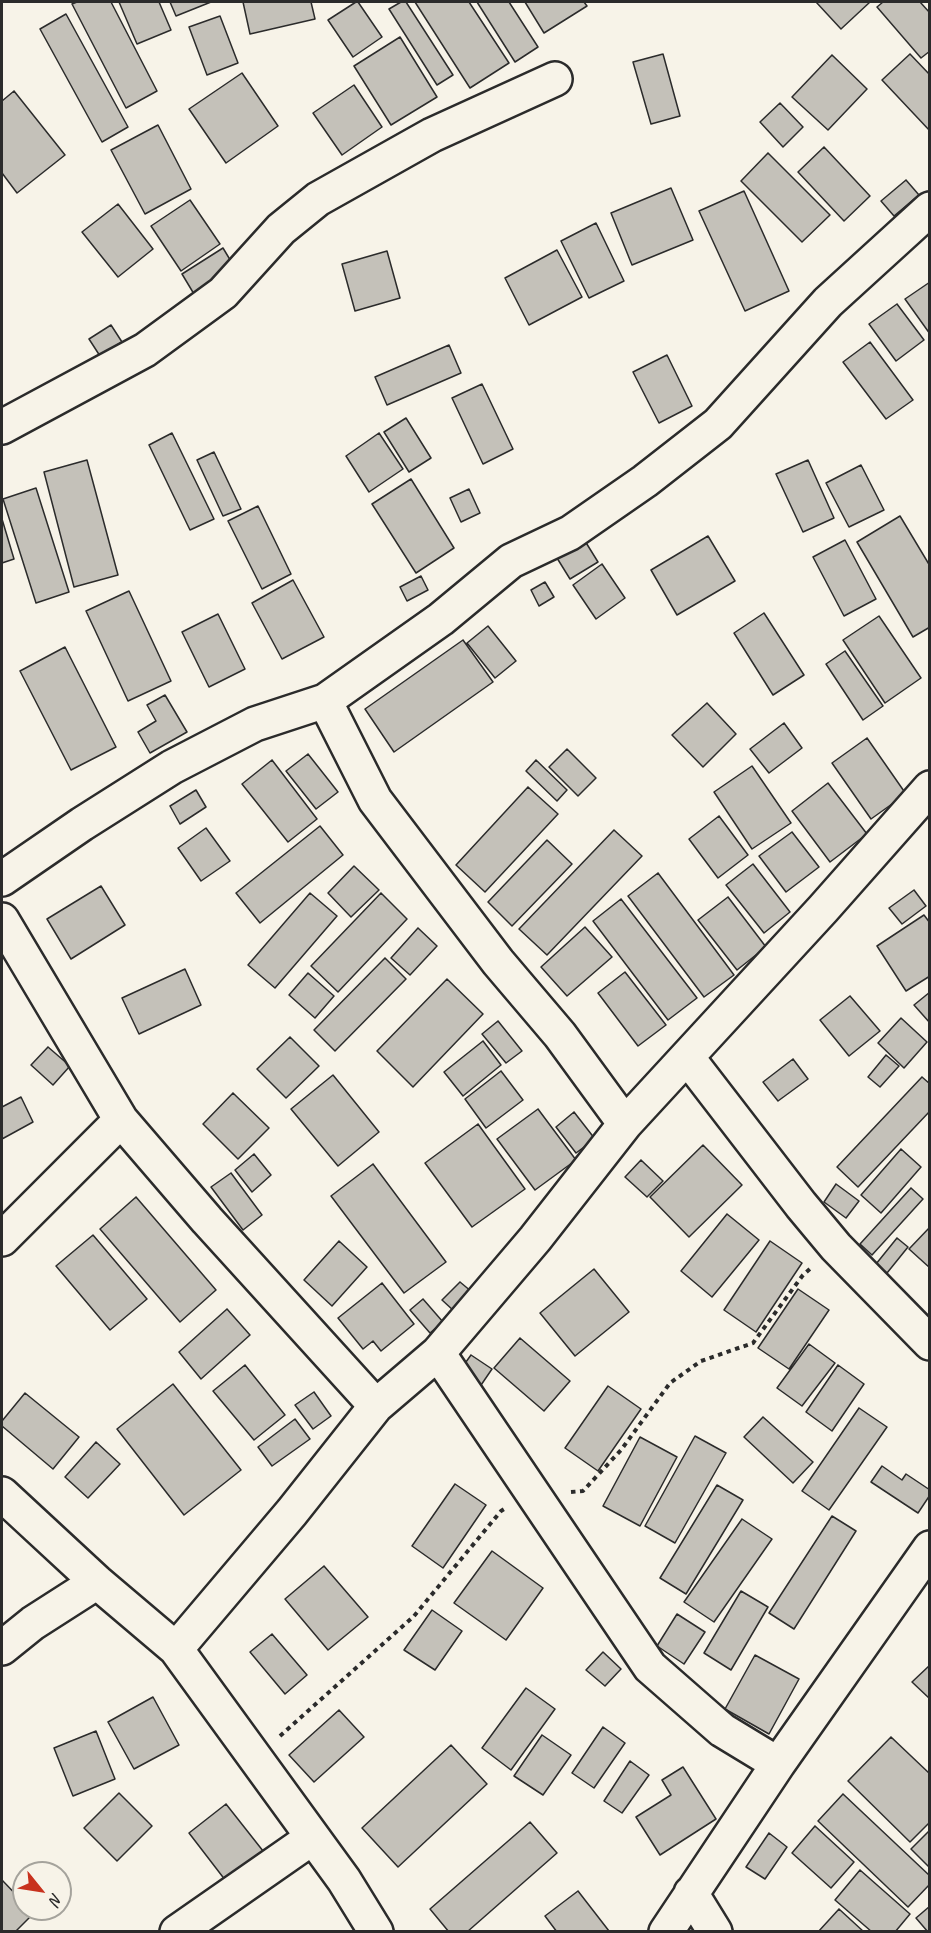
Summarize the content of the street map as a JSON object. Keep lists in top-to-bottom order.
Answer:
{
  "north": "bottom right"
}
